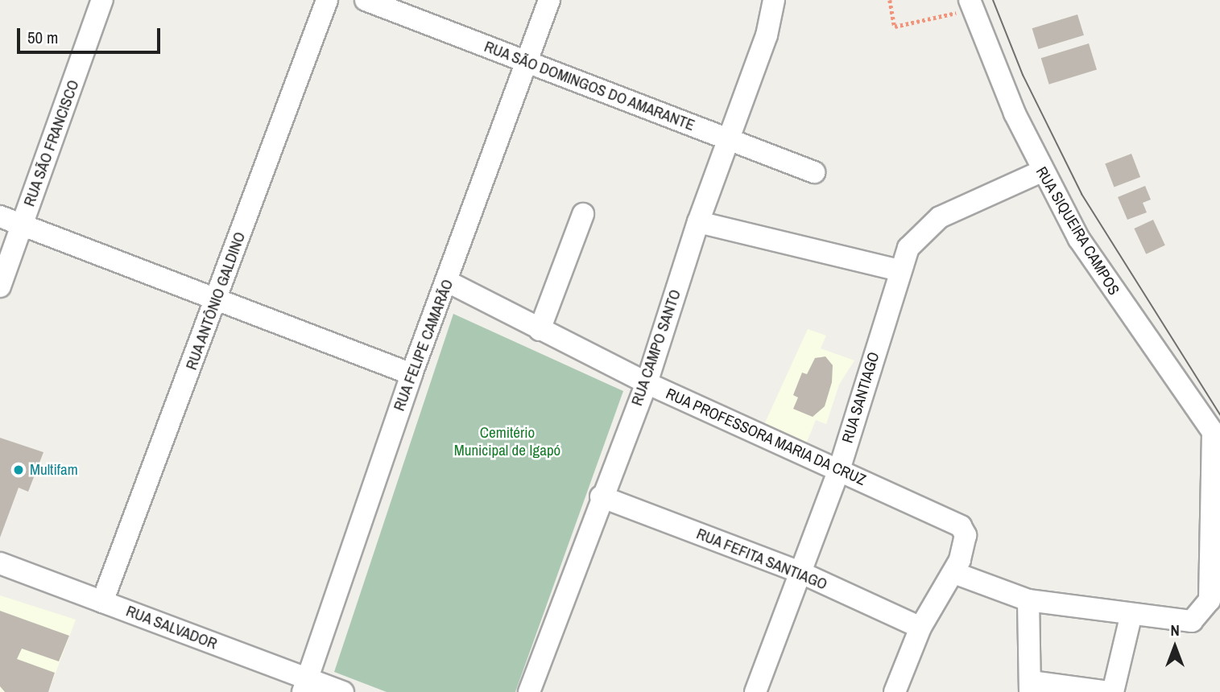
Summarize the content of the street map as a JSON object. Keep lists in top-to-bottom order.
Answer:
{
  "streets": {
    "street": [
      "RUA SÃO DOMINGOS DO AMARANTE",
      "RUA SÃO FRANCISCO",
      "RUA SIQUEIRA CAMPOS",
      "RUA ANTÔNIO GALDINO",
      "RUA FELIPE CAMARÃO",
      "RUA CAMPO SANTO",
      "RUA SANTIAGO",
      "RUA PROFESSORA MARIA DA CRUZ",
      "RUA FEFITA SANTIAGO",
      "RUA SALVADOR"
    ]
  },
  "crossings": [
    ["RUA SÃO DOMINGOS DO AMARANTE", "RUA FELIPE CAMARÃO"],
    ["RUA SÃO DOMINGOS DO AMARANTE", "RUA CAMPO SANTO"],
    ["RUA SIQUEIRA CAMPOS", "RUA SANTIAGO"],
    ["RUA ANTÔNIO GALDINO", "RUA SALVADOR"],
    ["RUA FELIPE CAMARÃO", "RUA PROFESSORA MARIA DA CRUZ"],
    ["RUA FELIPE CAMARÃO", "RUA SALVADOR"],
    ["RUA CAMPO SANTO", "RUA PROFESSORA MARIA DA CRUZ"],
    ["RUA CAMPO SANTO", "RUA FEFITA SANTIAGO"],
    ["RUA SANTIAGO", "RUA PROFESSORA MARIA DA CRUZ"],
    ["RUA SANTIAGO", "RUA FEFITA SANTIAGO"]
  ],
  "parks": ["Cemitério Municipal de Igapó"],
  "places": ["Multifam"],
  "scale_bar": "50 m",
  "north": "top"
}
